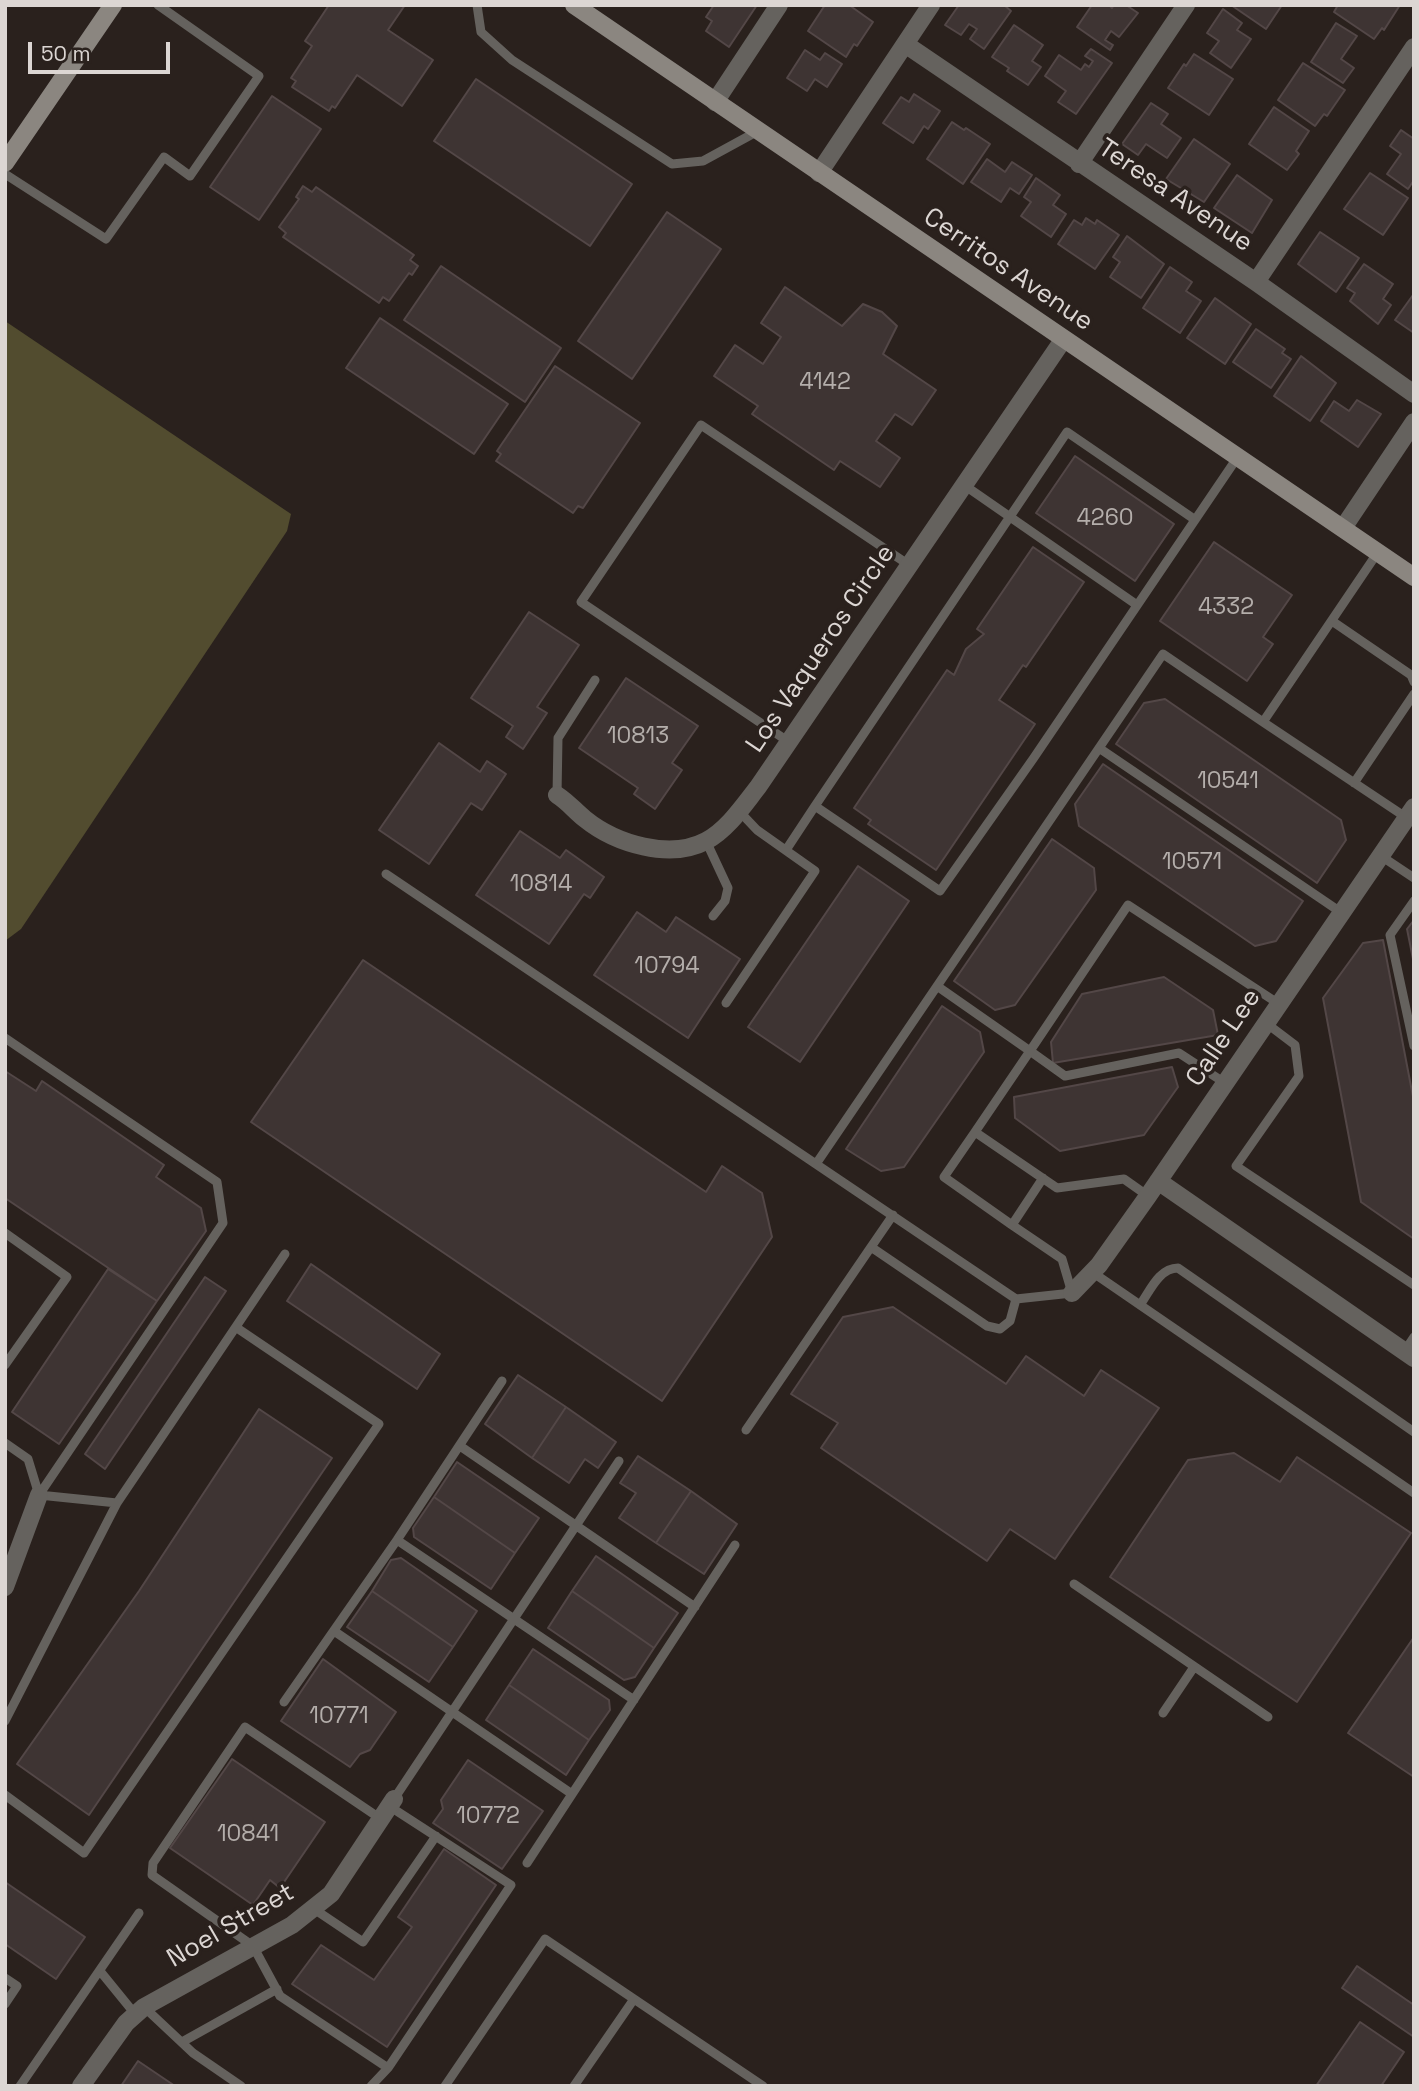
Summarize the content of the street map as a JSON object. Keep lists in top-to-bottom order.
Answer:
{
  "streets": {
    "main road": ["Cerritos Avenue"],
    "street": [
      "Teresa Avenue",
      "Los Vaqueros Circle",
      "Calle Lee",
      "Noel Street"
    ]
  },
  "crossings": [
    ["Cerritos Avenue", "Los Vaqueros Circle"]
  ],
  "house_numbers": [
    "4142",
    "4260",
    "4332",
    "10813",
    "10541",
    "10571",
    "10814",
    "10794",
    "10771",
    "10772",
    "10841"
  ],
  "scale_bar": "50 m"
}
